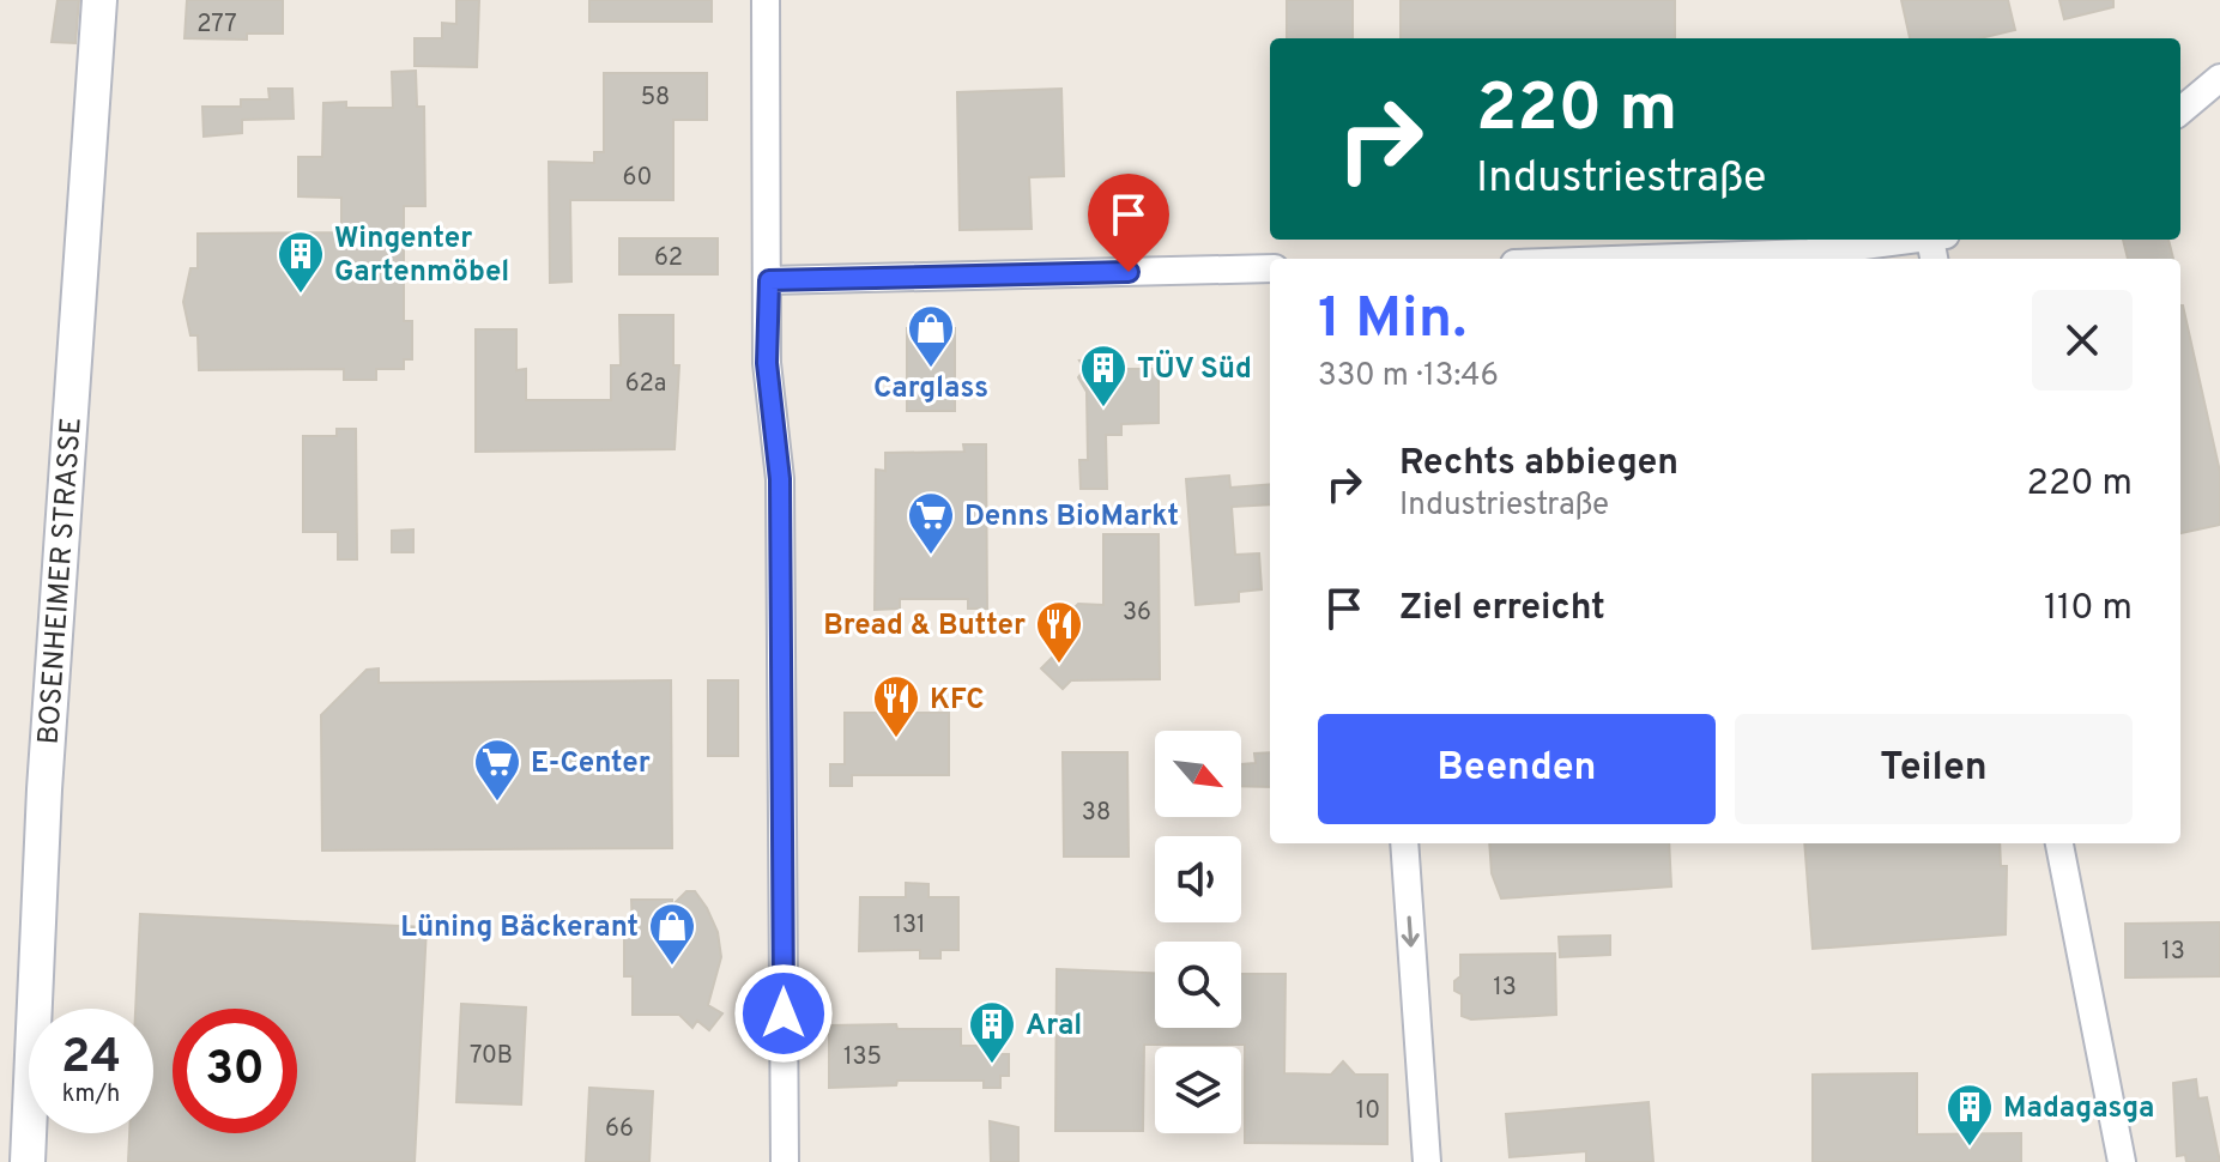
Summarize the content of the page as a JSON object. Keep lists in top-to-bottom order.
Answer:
{
  "streets": {
    "street": ["BOSENHEIMER STRASSE"]
  },
  "places": {
    "building": [
      "Wingenter Gartenmöbel",
      "TÜV Süd",
      "Aral",
      "Madagasga"
    ],
    "shop": ["Carglass", "Lüning Bäckerant"],
    "supermarket": ["Denns BioMarkt", "E-Center"],
    "restaurant": ["Bread & Butter", "KFC"]
  },
  "house_numbers": [
    "277",
    "58",
    "60",
    "62",
    "62a",
    "36",
    "38",
    "131",
    "13",
    "13",
    "70B",
    "135",
    "10",
    "66"
  ],
  "north": "bottom right",
  "page": {
    "turn": ["220 m", "Industriestraße"],
    "heading": ["1 Min.", "330 m · 13:46"],
    "list": [
      {
        "name": "Rechts abbiegen",
        "note": "Industriestraße",
        "value": "220 m"
      },
      {
        "name": "Ziel erreicht",
        "value": "110 m"
      }
    ],
    "buttons": ["Beenden", "Teilen"],
    "speed": "24 km/h",
    "limit": "30"
  }
}
